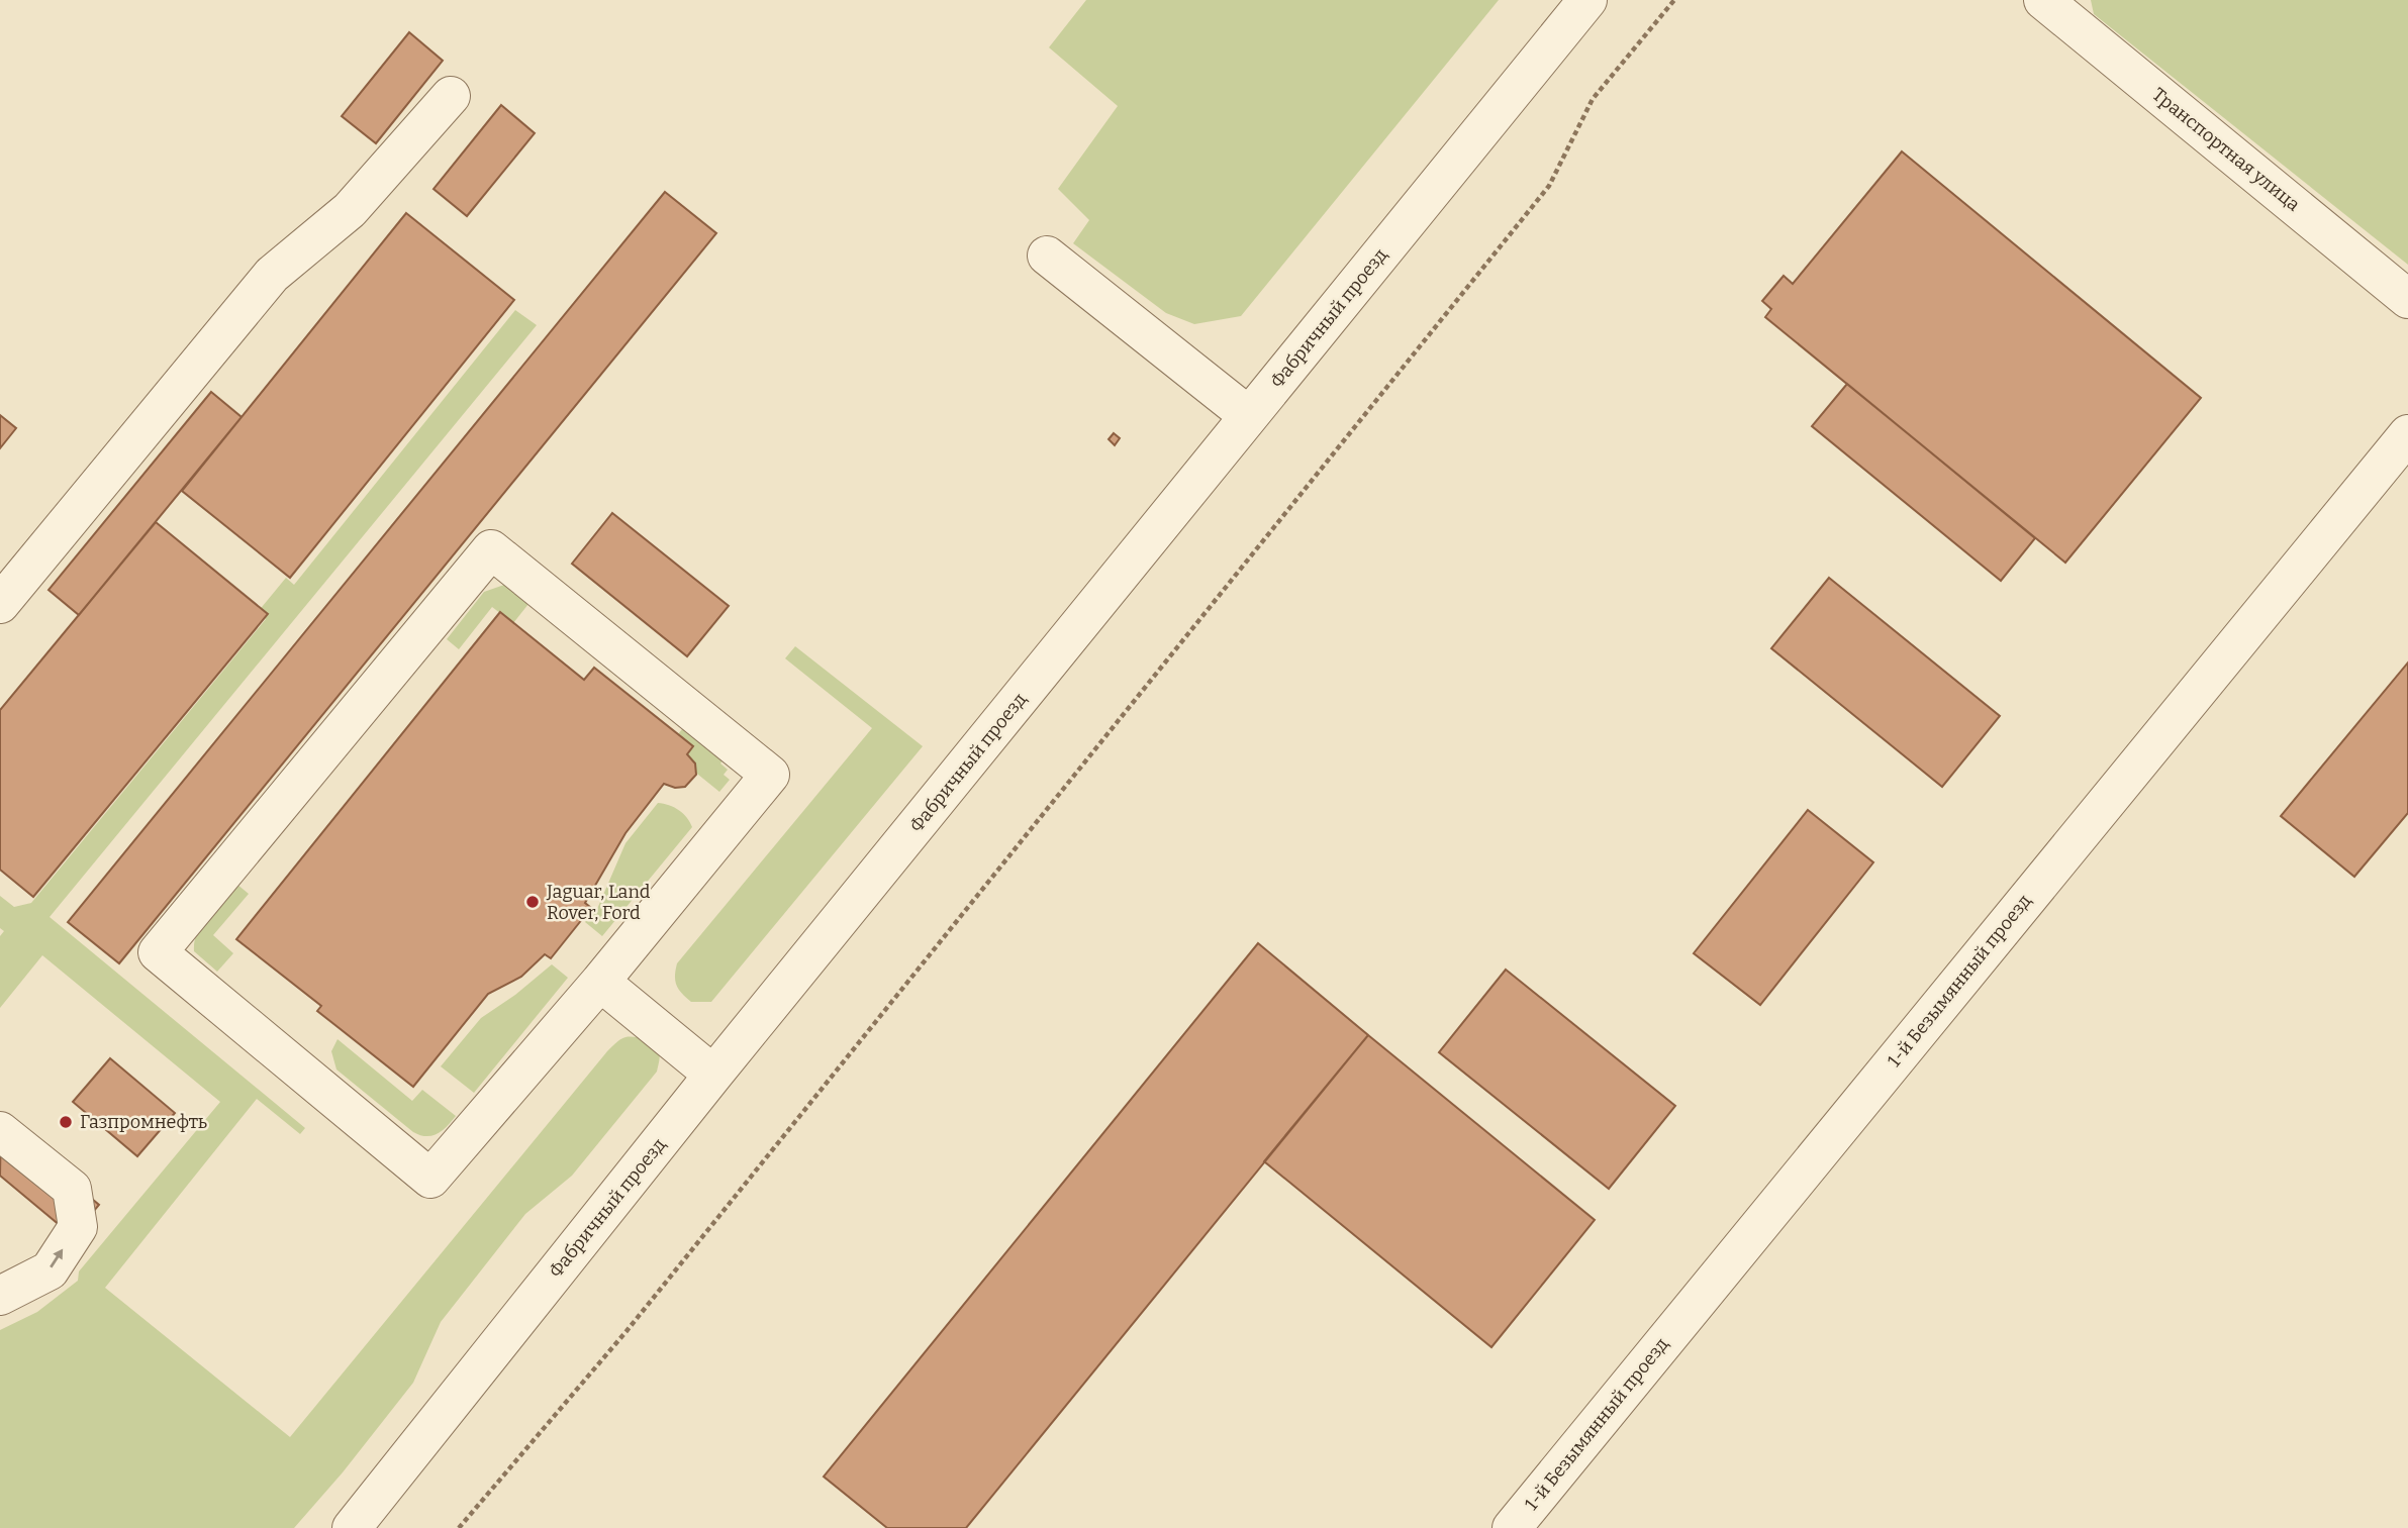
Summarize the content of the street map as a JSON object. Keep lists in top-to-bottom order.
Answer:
{
  "streets": {
    "street": ["Транспортная улица", "Фабричный проезд", "1-й Безымянный проезд"]
  },
  "places": ["Jaguar, Land Rover, Ford", "Газпромнефть"]
}
